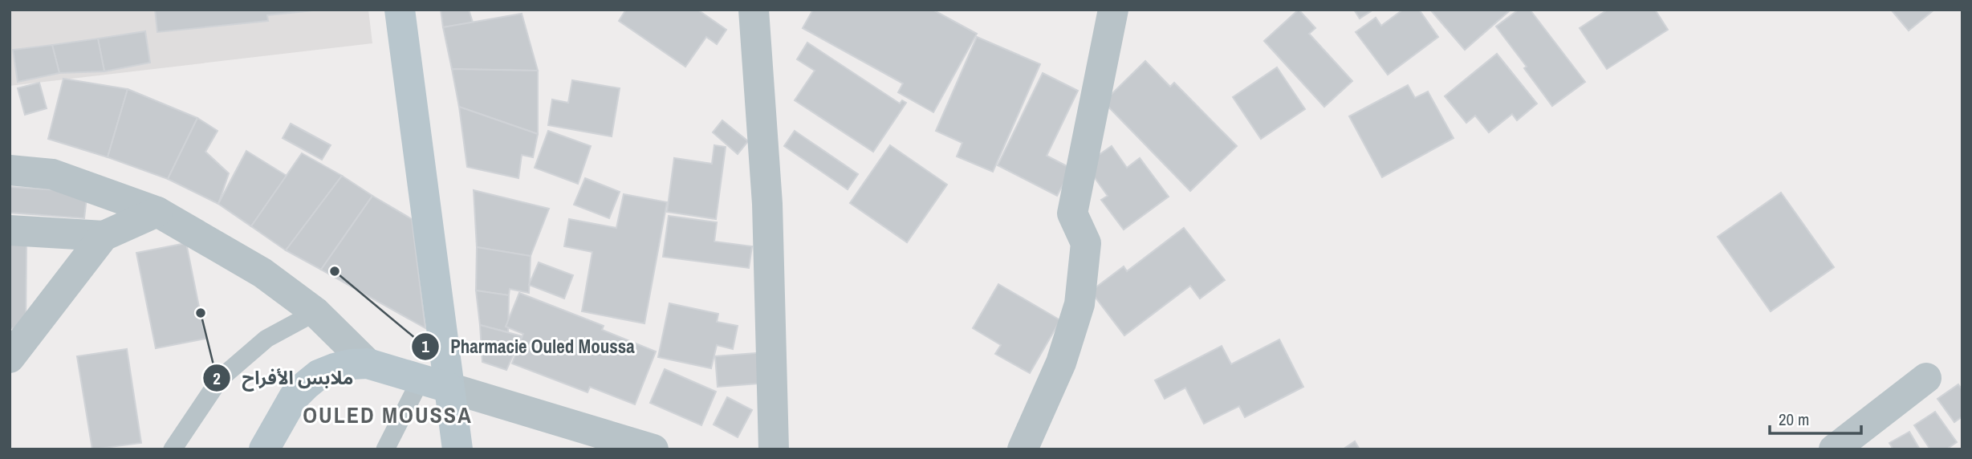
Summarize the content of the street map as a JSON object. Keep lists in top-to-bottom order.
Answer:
{
  "districts": ["OULED MOUSSA"],
  "places": ["Pharmacie Ouled Moussa", "ملابس الأفراح"],
  "scale_bar": "20 m"
}
